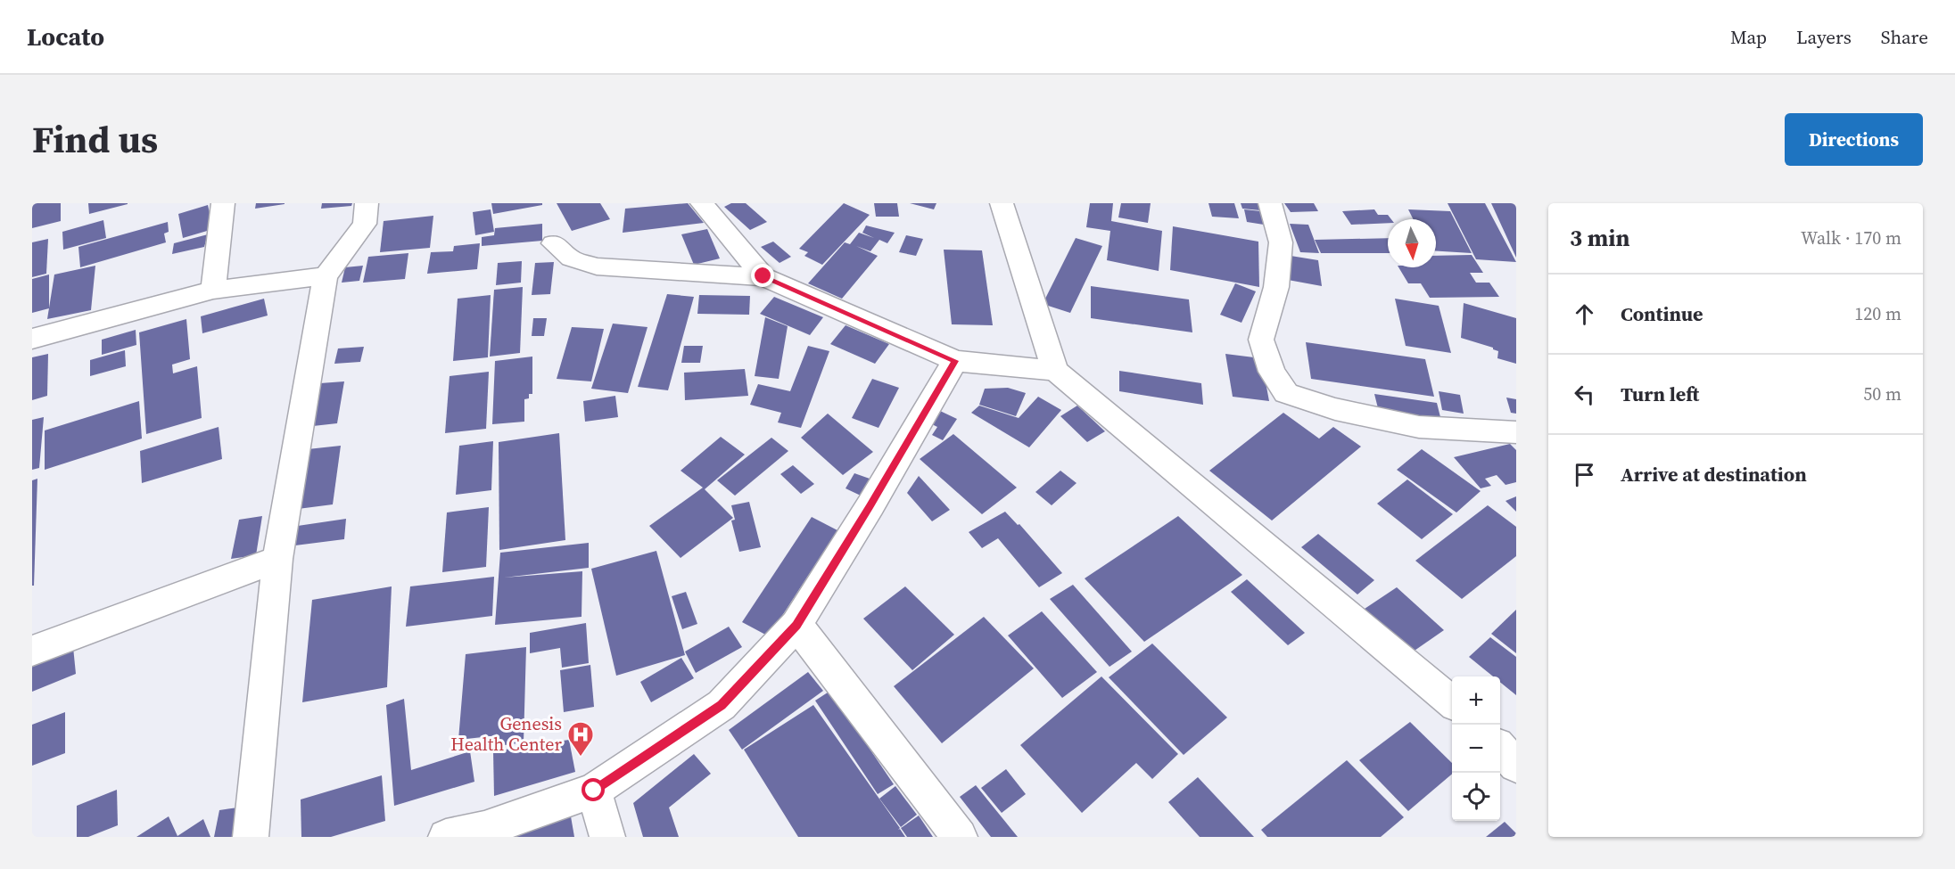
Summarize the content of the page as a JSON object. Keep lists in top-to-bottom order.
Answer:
{
  "places": {
    "hospital": ["Genesis Health Center"]
  },
  "north": "bottom",
  "page": {
    "header": "Locato",
    "nav": ["Map", "Layers", "Share"],
    "title": "Find us",
    "buttons": "Directions",
    "heading": ["3 min", "Walk · 170 m"],
    "list": [
      ["Continue", "120 m"],
      ["Turn left", "50 m"],
      "Arrive at destination"
    ],
    "map_buttons": ["+", "−"]
  }
}
